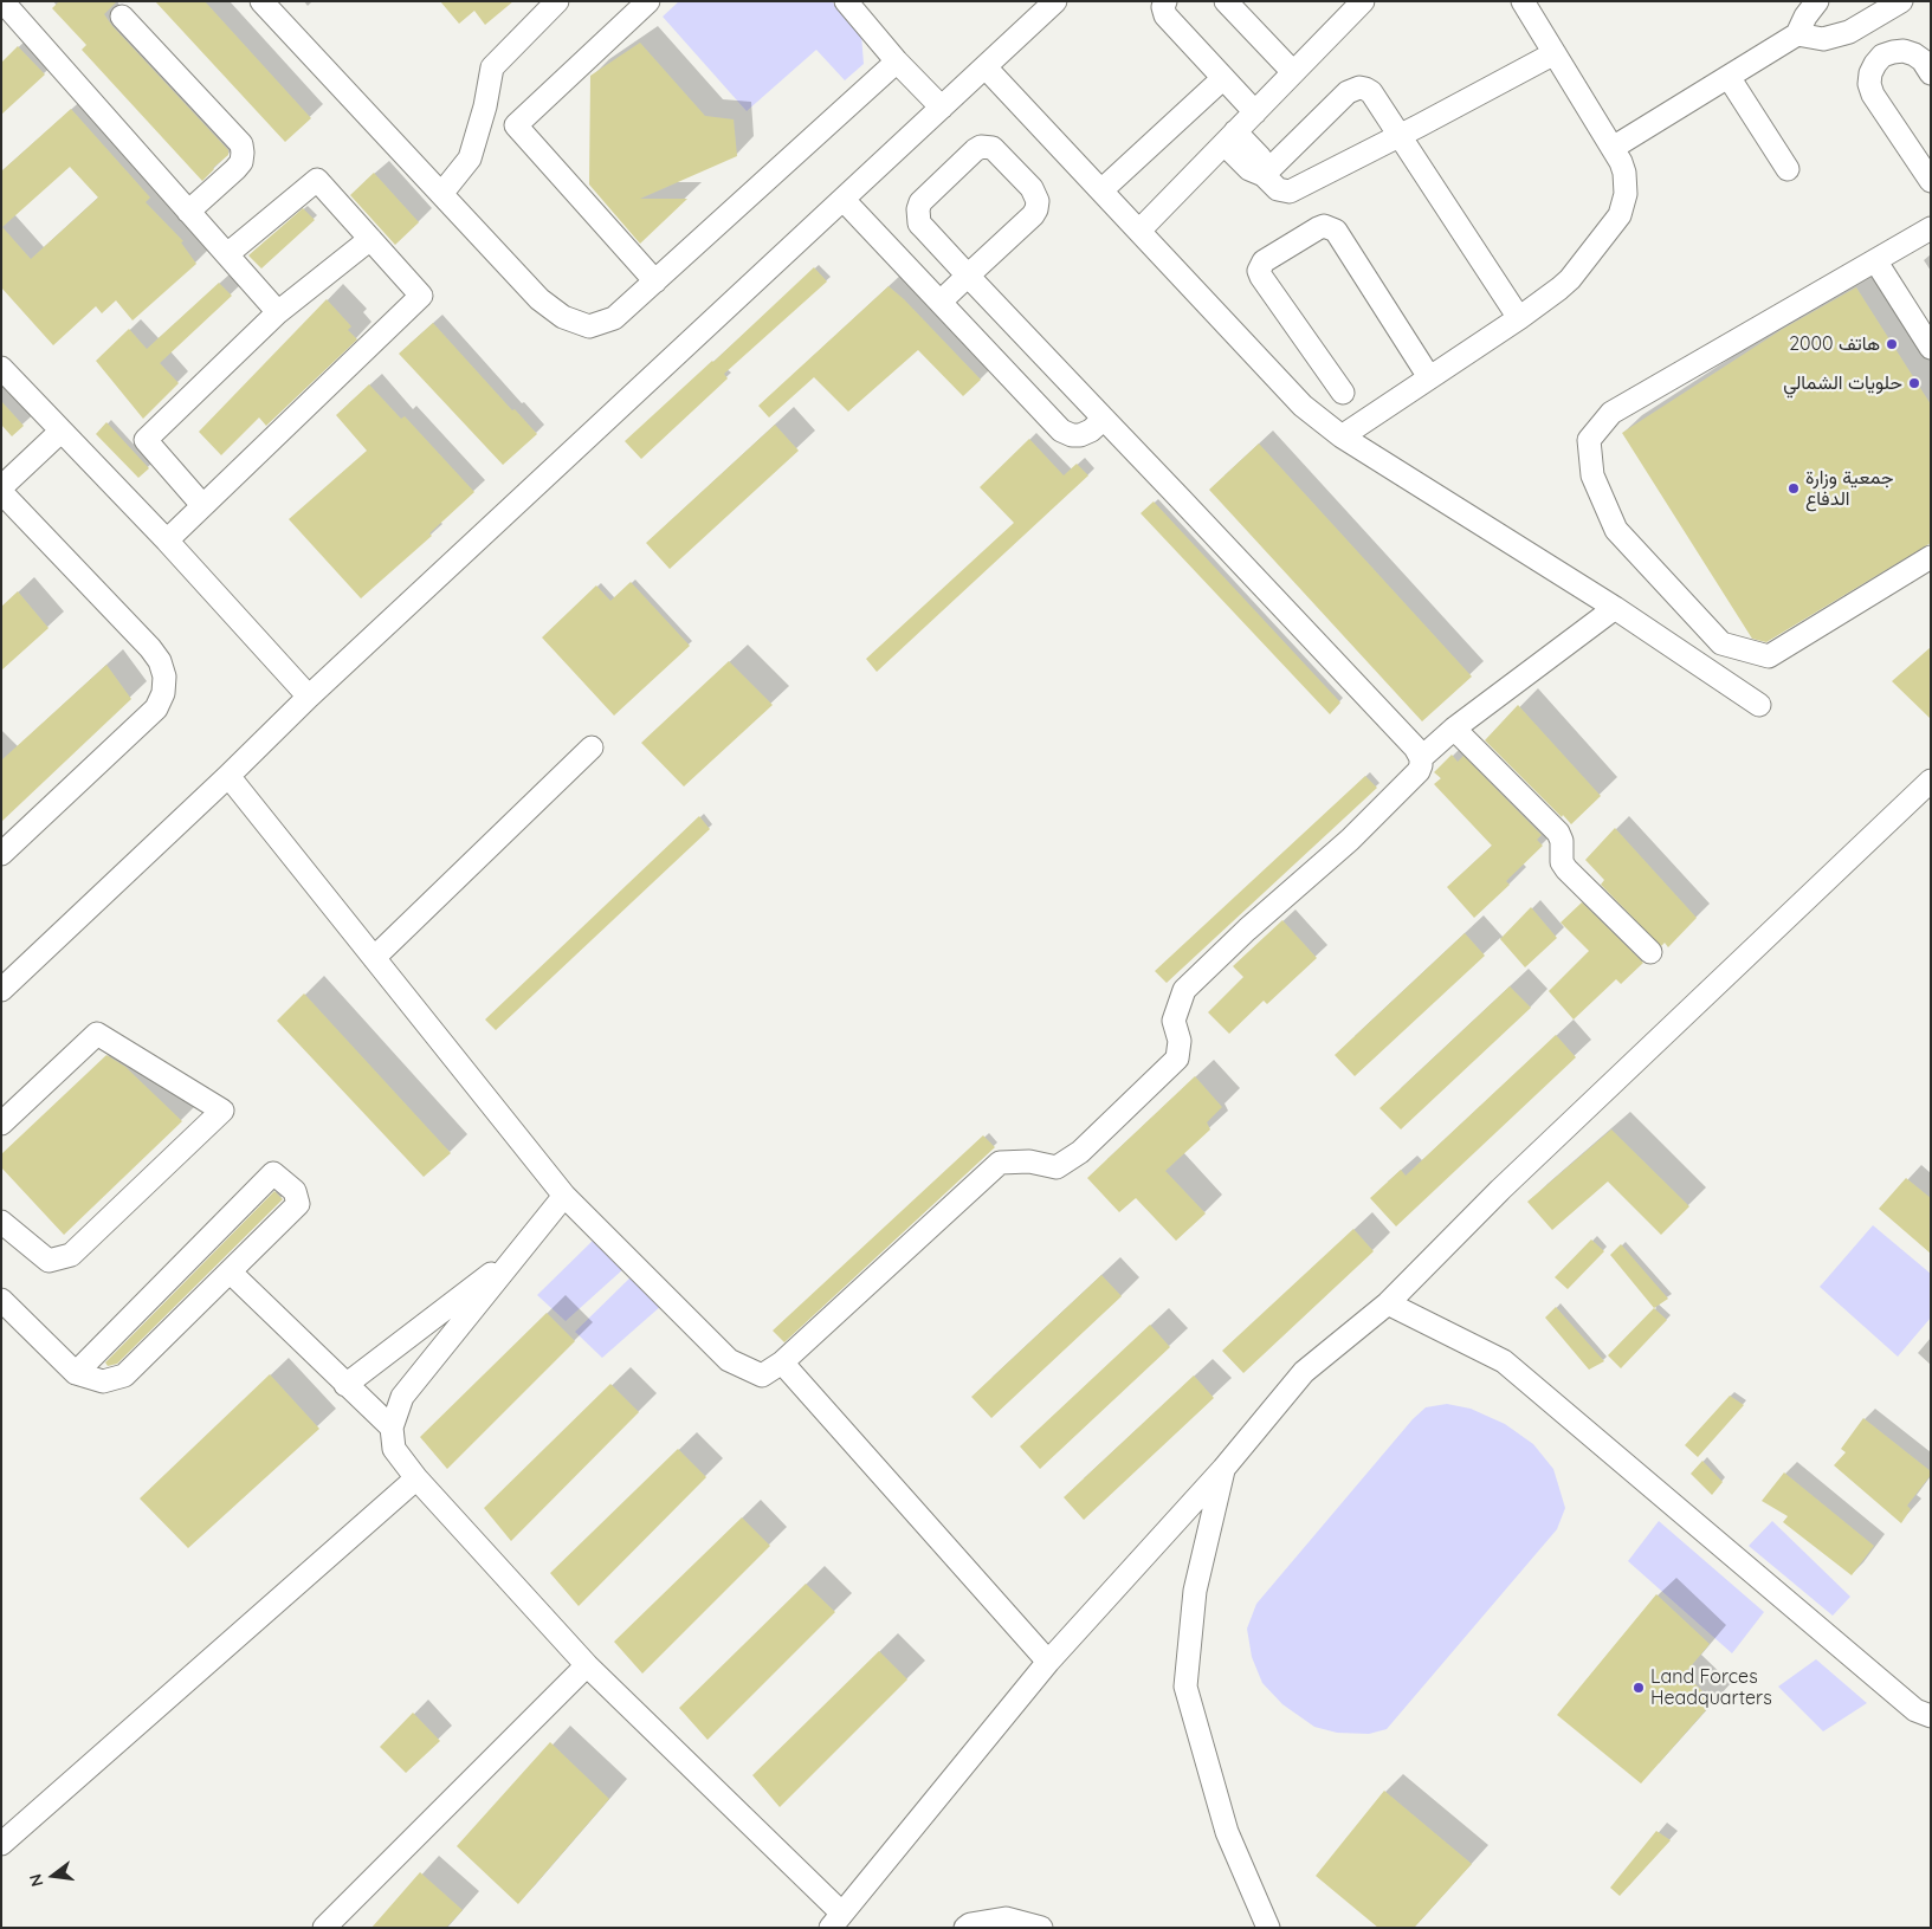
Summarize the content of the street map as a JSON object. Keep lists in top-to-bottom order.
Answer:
{
  "places": [
    "هاتف 2000",
    "حلويات الشمالي",
    "جمعية وزارة الدفاع",
    "Land Forces Headquarters"
  ],
  "north": "left"
}
